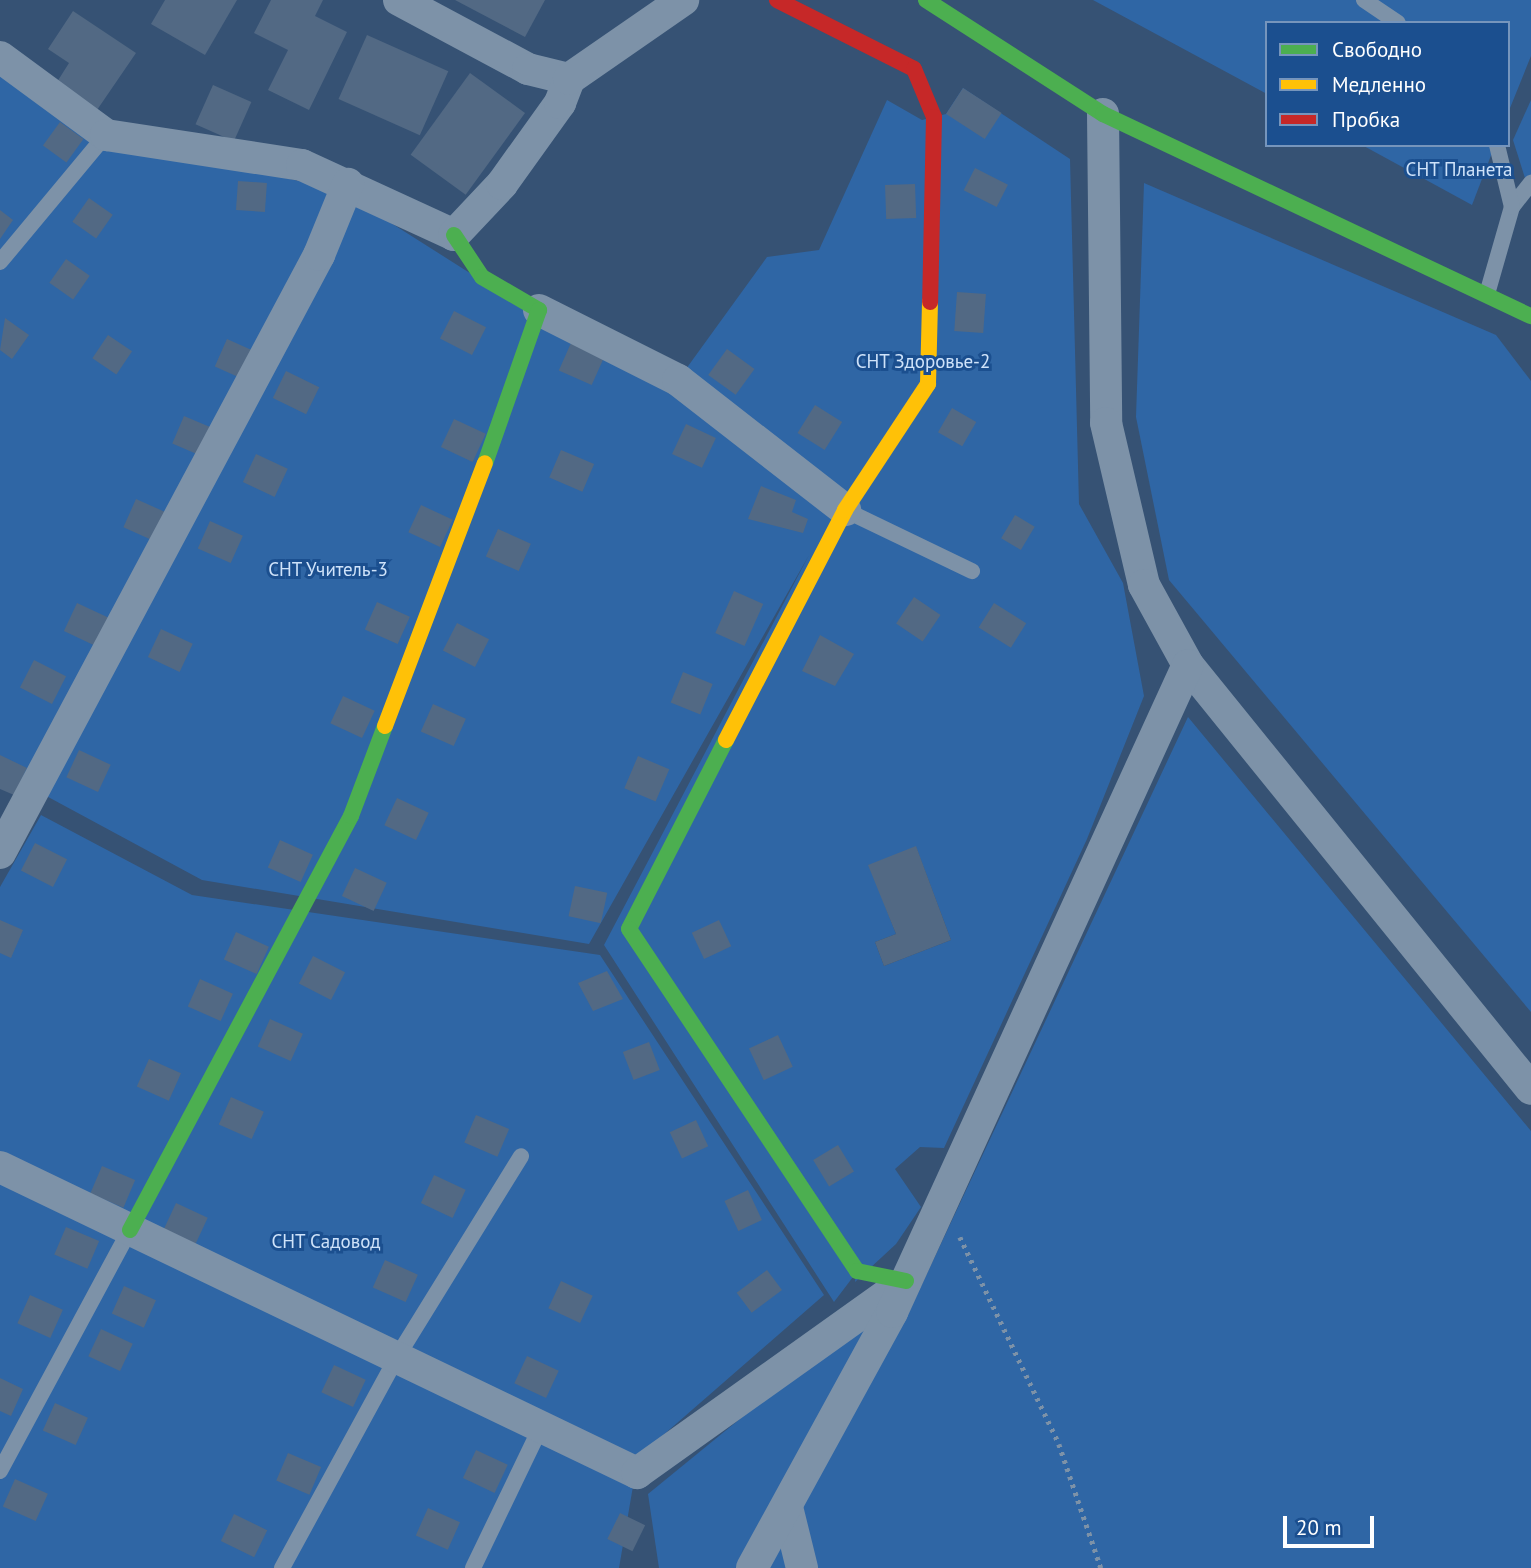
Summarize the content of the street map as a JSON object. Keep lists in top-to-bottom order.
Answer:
{
  "parks": [
    "СНТ Планета",
    "СНТ Здоровье-2",
    "СНТ Учитель-3",
    "СНТ Садовод"
  ],
  "legend": ["Свободно", "Медленно", "Пробка"],
  "scale_bar": "20 m"
}
